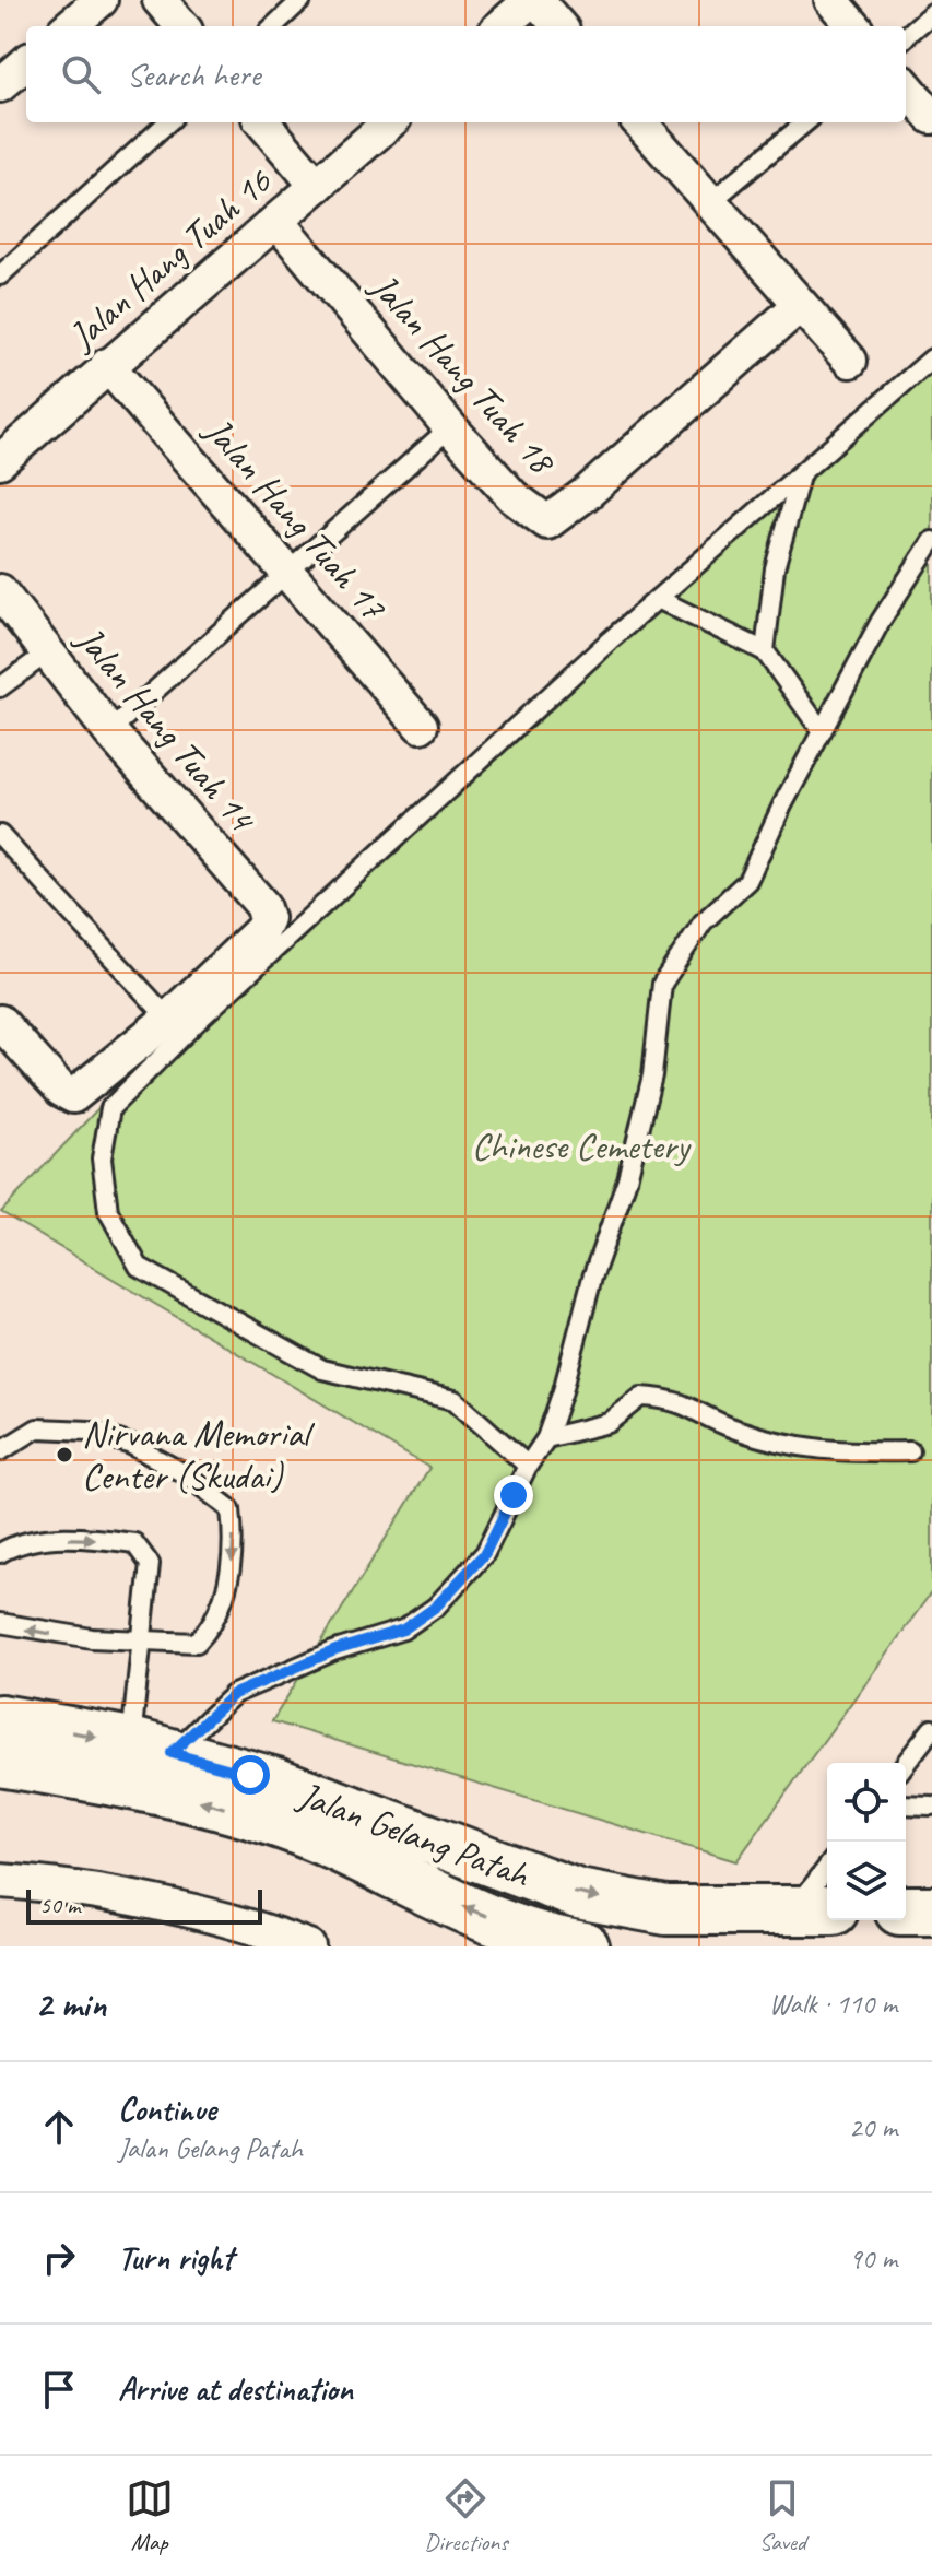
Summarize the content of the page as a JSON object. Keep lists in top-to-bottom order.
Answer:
{
  "streets": {
    "main road": ["Jalan Gelang Patah"],
    "street": [
      "Jalan Hang Tuah 16",
      "Jalan Hang Tuah 18",
      "Jalan Hang Tuah 17",
      "Jalan Hang Tuah 14"
    ]
  },
  "crossings": [
    ["Jalan Hang Tuah 16", "Jalan Hang Tuah 18"],
    ["Jalan Hang Tuah 16", "Jalan Hang Tuah 17"]
  ],
  "parks": ["Chinese Cemetery"],
  "places": ["Nirvana Memorial Center (Skudai)"],
  "scale_bar": "50 m",
  "page": {
    "search": "Search here",
    "scale": "50 m",
    "heading": ["2 min", "Walk · 110 m"],
    "list": [
      ["Continue", "Jalan Gelang Patah", "20 m"],
      ["Turn right", "90 m"],
      "Arrive at destination"
    ],
    "nav": ["Map", "Directions", "Saved"]
  }
}
